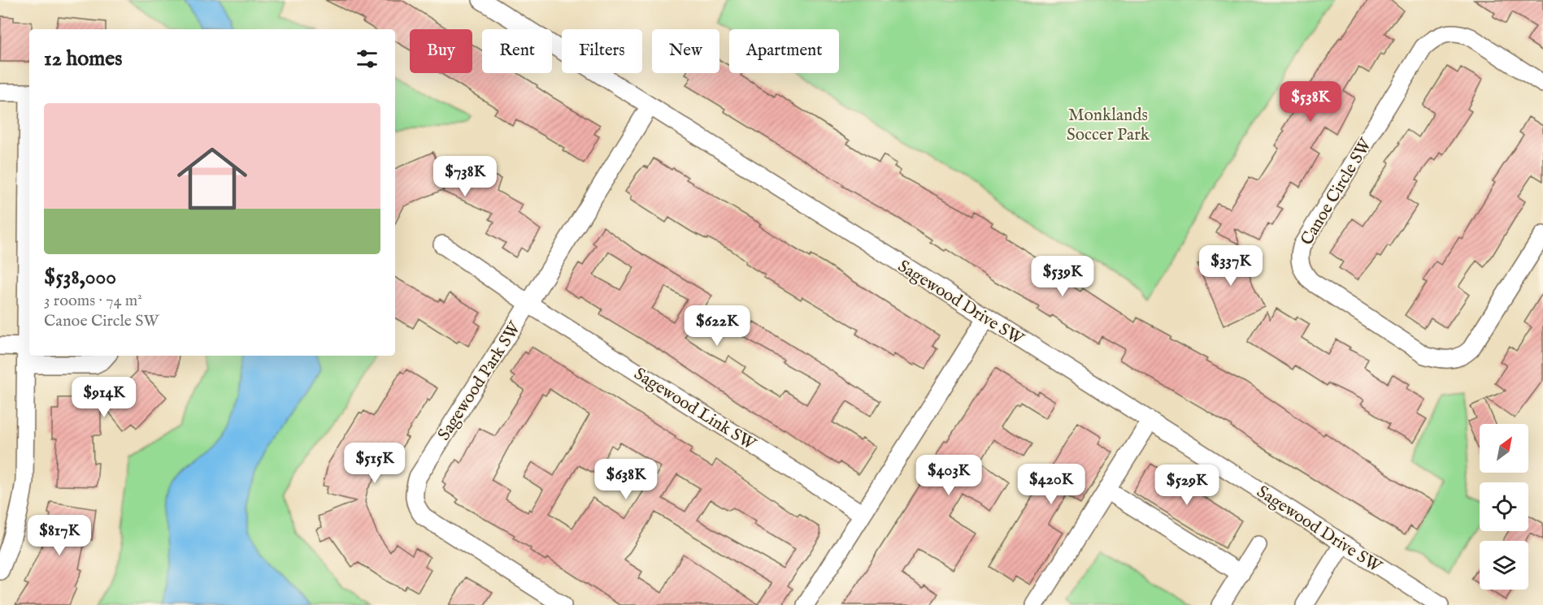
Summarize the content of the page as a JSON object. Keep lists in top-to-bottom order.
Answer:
{
  "streets": {
    "street": [
      "Canoe Circle SW",
      "Sagewood Drive SW",
      "Sagewood Park SW",
      "Sagewood Link SW"
    ]
  },
  "crossings": [
    ["Sagewood Drive SW", "Sagewood Park SW"],
    ["Sagewood Park SW", "Sagewood Link SW"]
  ],
  "parks": ["Monklands Soccer Park"],
  "north": "top right",
  "page": {
    "chip": [
      "Buy",
      "Rent",
      "Filters",
      "New",
      "Apartment"
    ],
    "heading": "12 homes",
    "price": [
      "$538K",
      "$738K",
      "$337K",
      "$539K",
      "$622K",
      "$914K",
      "$515K",
      "$403K",
      "$638K",
      "$420K",
      "$529K",
      "$817K"
    ],
    "list": [
      {
        "name": "$538,000",
        "note": "3 rooms · 74 m² · Canoe Circle SW"
      }
    ]
  }
}
